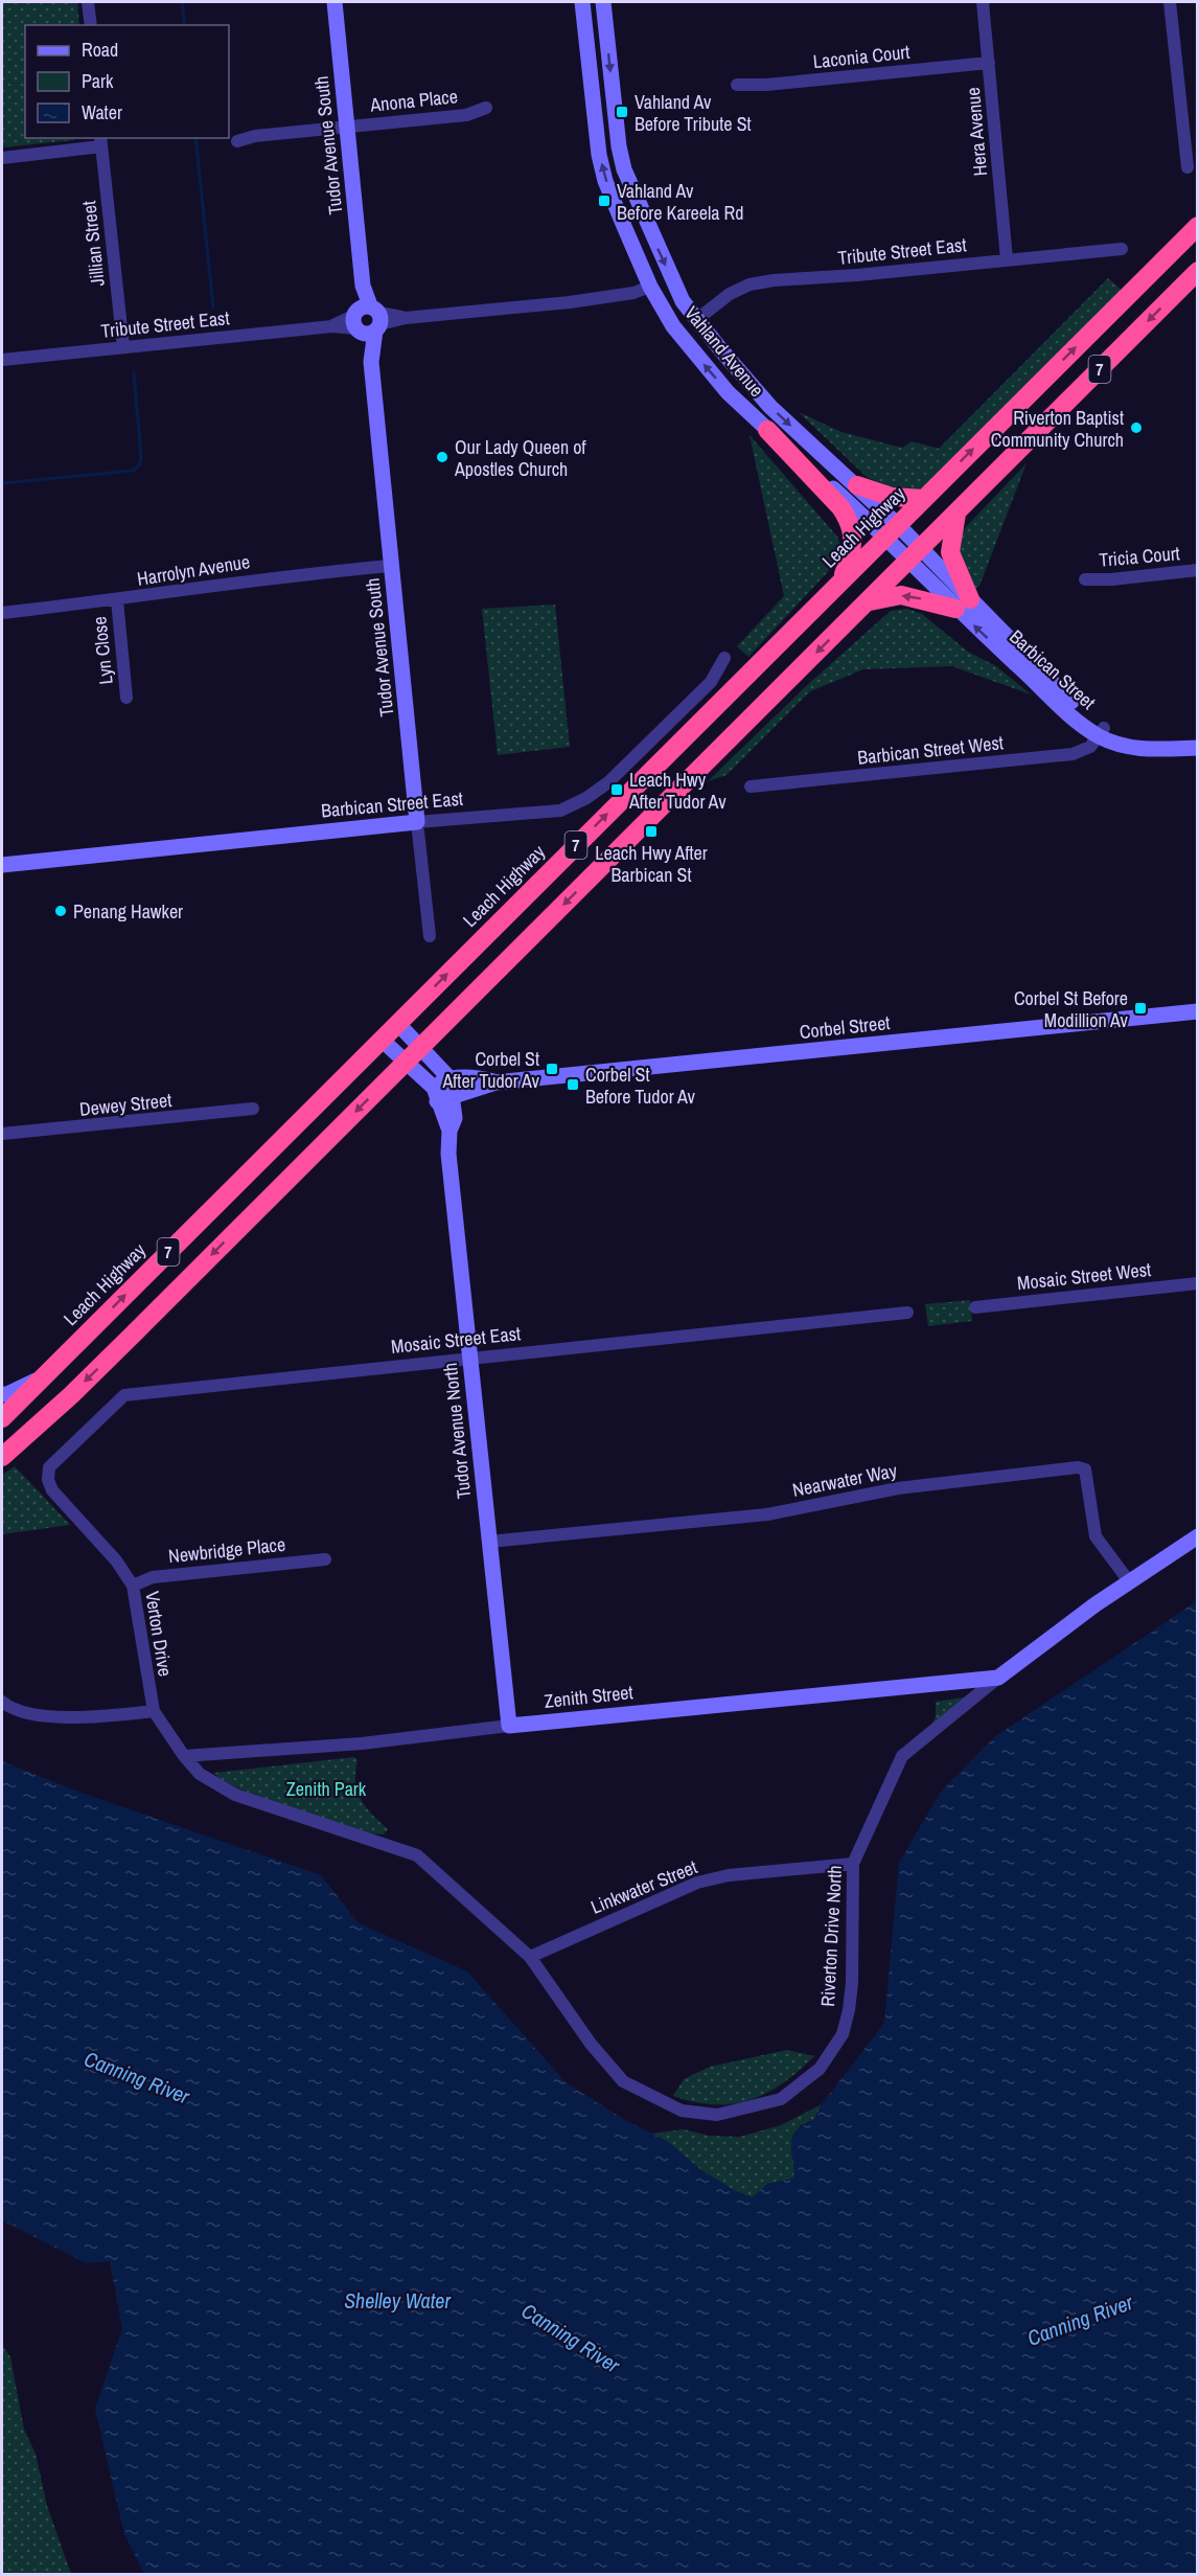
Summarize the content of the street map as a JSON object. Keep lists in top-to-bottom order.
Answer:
{
  "streets": {
    "highway": ["7", "Leach Highway"],
    "street": [
      "Laconia Court",
      "Anona Place",
      "Hera Avenue",
      "Tudor Avenue South",
      "Jillian Street",
      "Tribute Street East",
      "Vahland Avenue",
      "Tricia Court",
      "Harrolyn Avenue",
      "Lyn Close",
      "Barbican Street",
      "Barbican Street West",
      "Barbican Street East",
      "Corbel Street",
      "Dewey Street",
      "Mosaic Street West",
      "Mosaic Street East",
      "Tudor Avenue North",
      "Nearwater Way",
      "Newbridge Place",
      "Verton Drive",
      "Zenith Street",
      "Linkwater Street",
      "Riverton Drive North"
    ]
  },
  "crossings": [
    ["Laconia Court", "Hera Avenue"],
    ["Anona Place", "Tudor Avenue South"],
    ["Hera Avenue", "Tribute Street East"],
    ["Tudor Avenue South", "Tribute Street East"],
    ["Tudor Avenue South", "Harrolyn Avenue"],
    ["Tudor Avenue South", "Barbican Street East"],
    ["Jillian Street", "Tribute Street East"],
    ["Tribute Street East", "Vahland Avenue"],
    ["Vahland Avenue", "7"],
    ["Vahland Avenue", "Leach Highway"],
    ["Vahland Avenue", "Barbican Street"],
    ["7", "Barbican Street"],
    ["7", "Tudor Avenue North"],
    ["Leach Highway", "Tudor Avenue North"],
    ["Harrolyn Avenue", "Lyn Close"],
    ["Barbican Street", "Barbican Street West"],
    ["Corbel Street", "Tudor Avenue North"],
    ["Mosaic Street East", "Tudor Avenue North"],
    ["Mosaic Street East", "Verton Drive"],
    ["Tudor Avenue North", "Nearwater Way"],
    ["Tudor Avenue North", "Zenith Street"],
    ["Nearwater Way", "Riverton Drive North"],
    ["Newbridge Place", "Verton Drive"],
    ["Verton Drive", "Riverton Drive North"],
    ["Zenith Street", "Riverton Drive North"],
    ["Linkwater Street", "Riverton Drive North"]
  ],
  "water": ["Canning River", "Shelley Water"],
  "parks": ["Zenith Park"],
  "places": {
    "transit": [
      "Vahland Av Before Tribute St",
      "Vahland Av Before Kareela Rd",
      "Leach Hwy After Tudor Av",
      "Leach Hwy After Barbican St",
      "Corbel St Before Modillion Av",
      "Corbel St After Tudor Av",
      "Corbel St Before Tudor Av"
    ],
    "other": ["Riverton Baptist Community Church", "Our Lady Queen of Apostles Church", "Penang Hawker"]
  },
  "legend": ["Road", "Park", "Water"]
}
